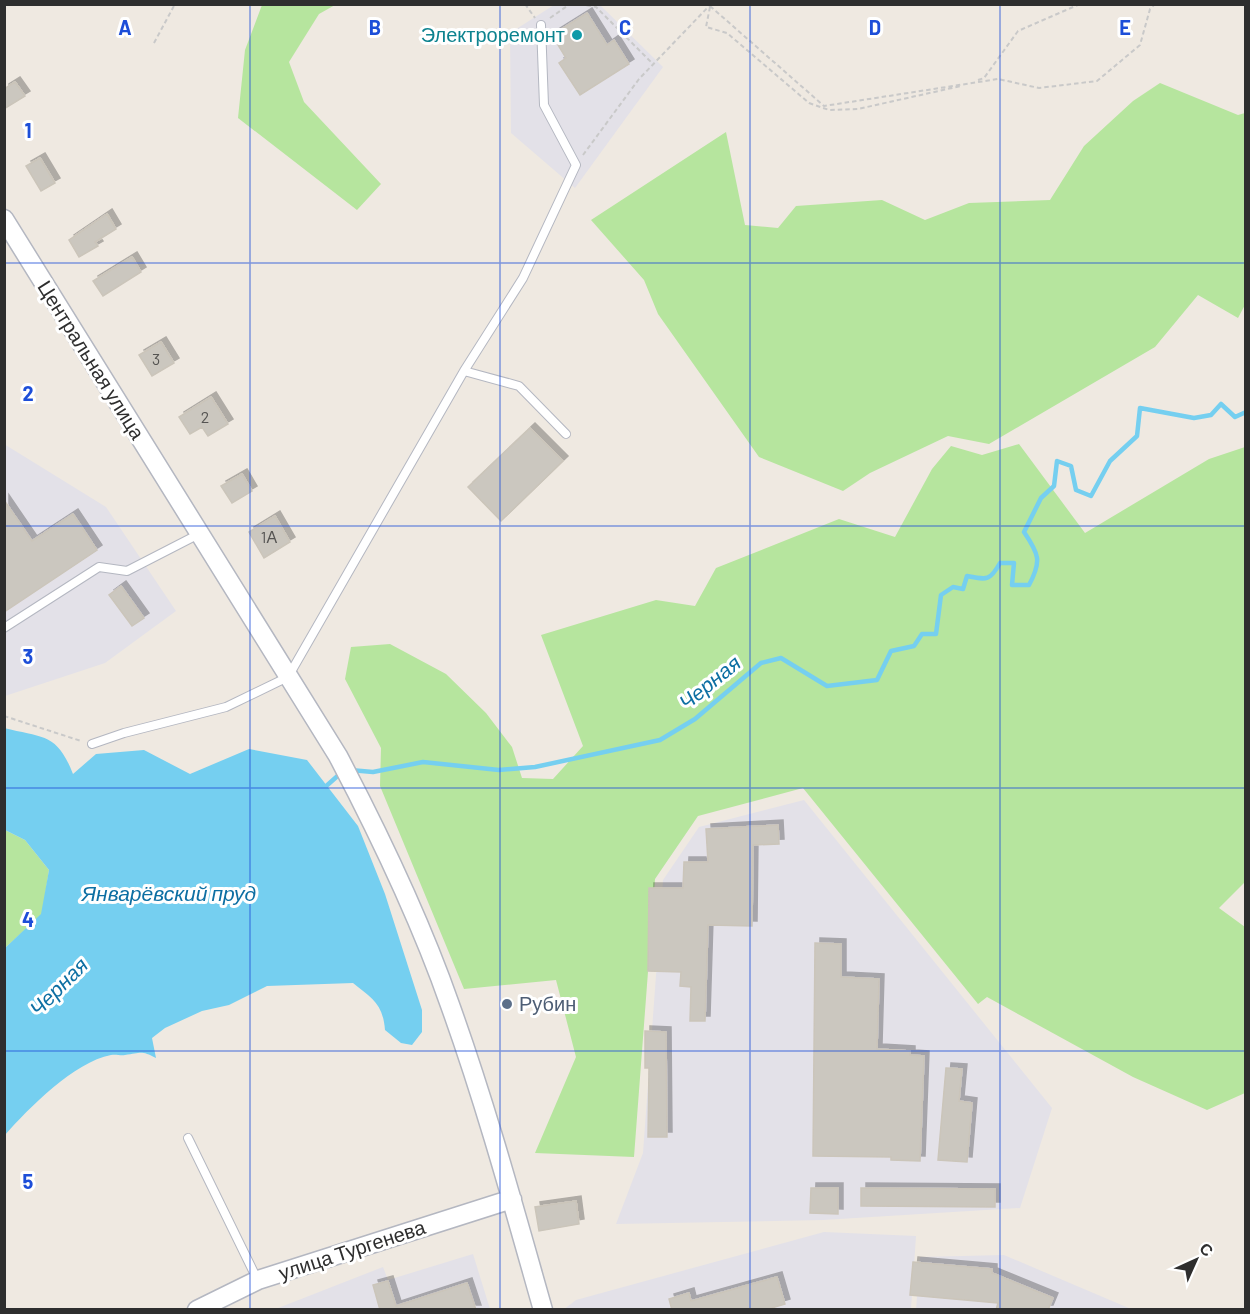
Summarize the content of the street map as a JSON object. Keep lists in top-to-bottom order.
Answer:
{
  "streets": {
    "street": ["Центральная улица", "улица Тургенева"]
  },
  "crossings": [
    ["Центральная улица", "улица Тургенева"]
  ],
  "water": ["Черная", "Январёвский пруд"],
  "places": ["Электроремонт", "Рубин"],
  "house_numbers": ["3", "2", "1А"],
  "north": "top right",
  "grid": {
    "columns": [
      "A",
      "B",
      "C",
      "D",
      "E"
    ],
    "rows": [
      "1",
      "2",
      "3",
      "4",
      "5"
    ]
  }
}
